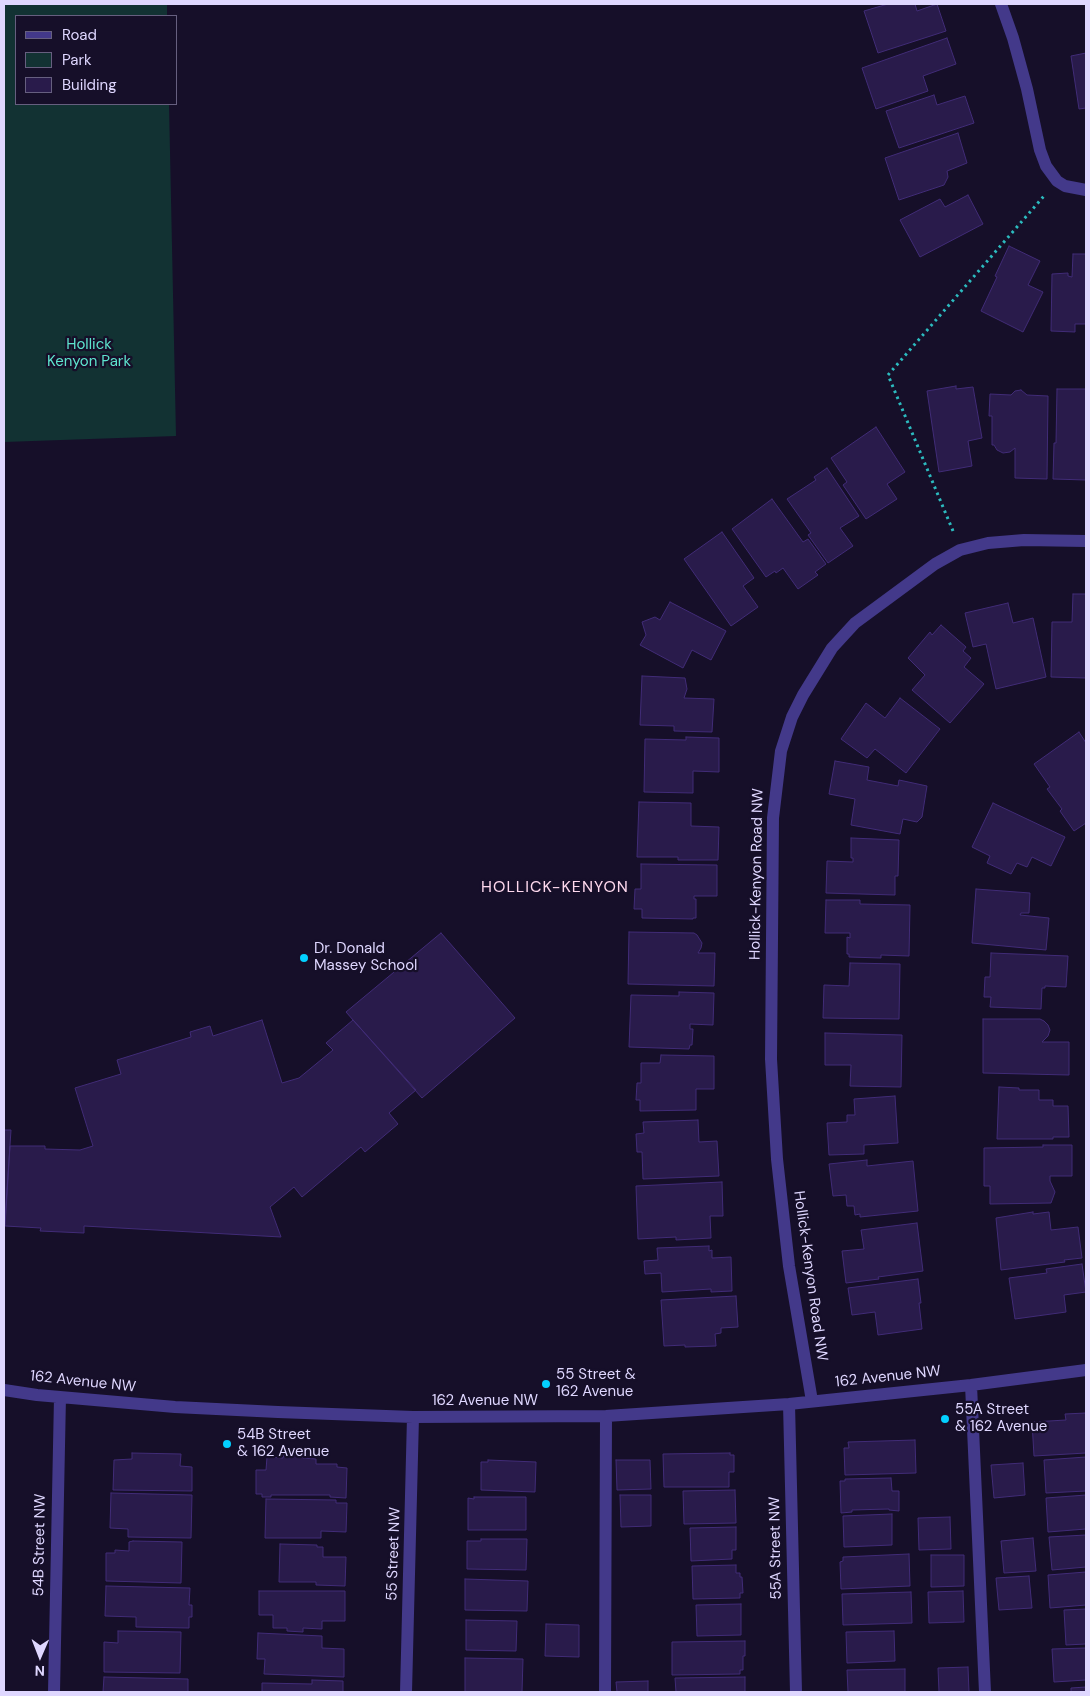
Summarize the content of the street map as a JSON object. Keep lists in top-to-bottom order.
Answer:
{
  "streets": {
    "street": [
      "Hollick-Kenyon Road NW",
      "162 Avenue NW",
      "54B Street NW",
      "55A Street NW",
      "55 Street NW"
    ]
  },
  "crossings": [
    ["Hollick-Kenyon Road NW", "162 Avenue NW"],
    ["162 Avenue NW", "54B Street NW"],
    ["162 Avenue NW", "55A Street NW"],
    ["162 Avenue NW", "55 Street NW"]
  ],
  "districts": ["HOLLICK-KENYON"],
  "parks": ["Hollick Kenyon Park"],
  "places": [
    "Dr. Donald Massey School",
    "55 Street & 162 Avenue",
    "55A Street & 162 Avenue",
    "54B Street & 162 Avenue"
  ],
  "legend": ["Road", "Park", "Building"],
  "north": "bottom"
}
